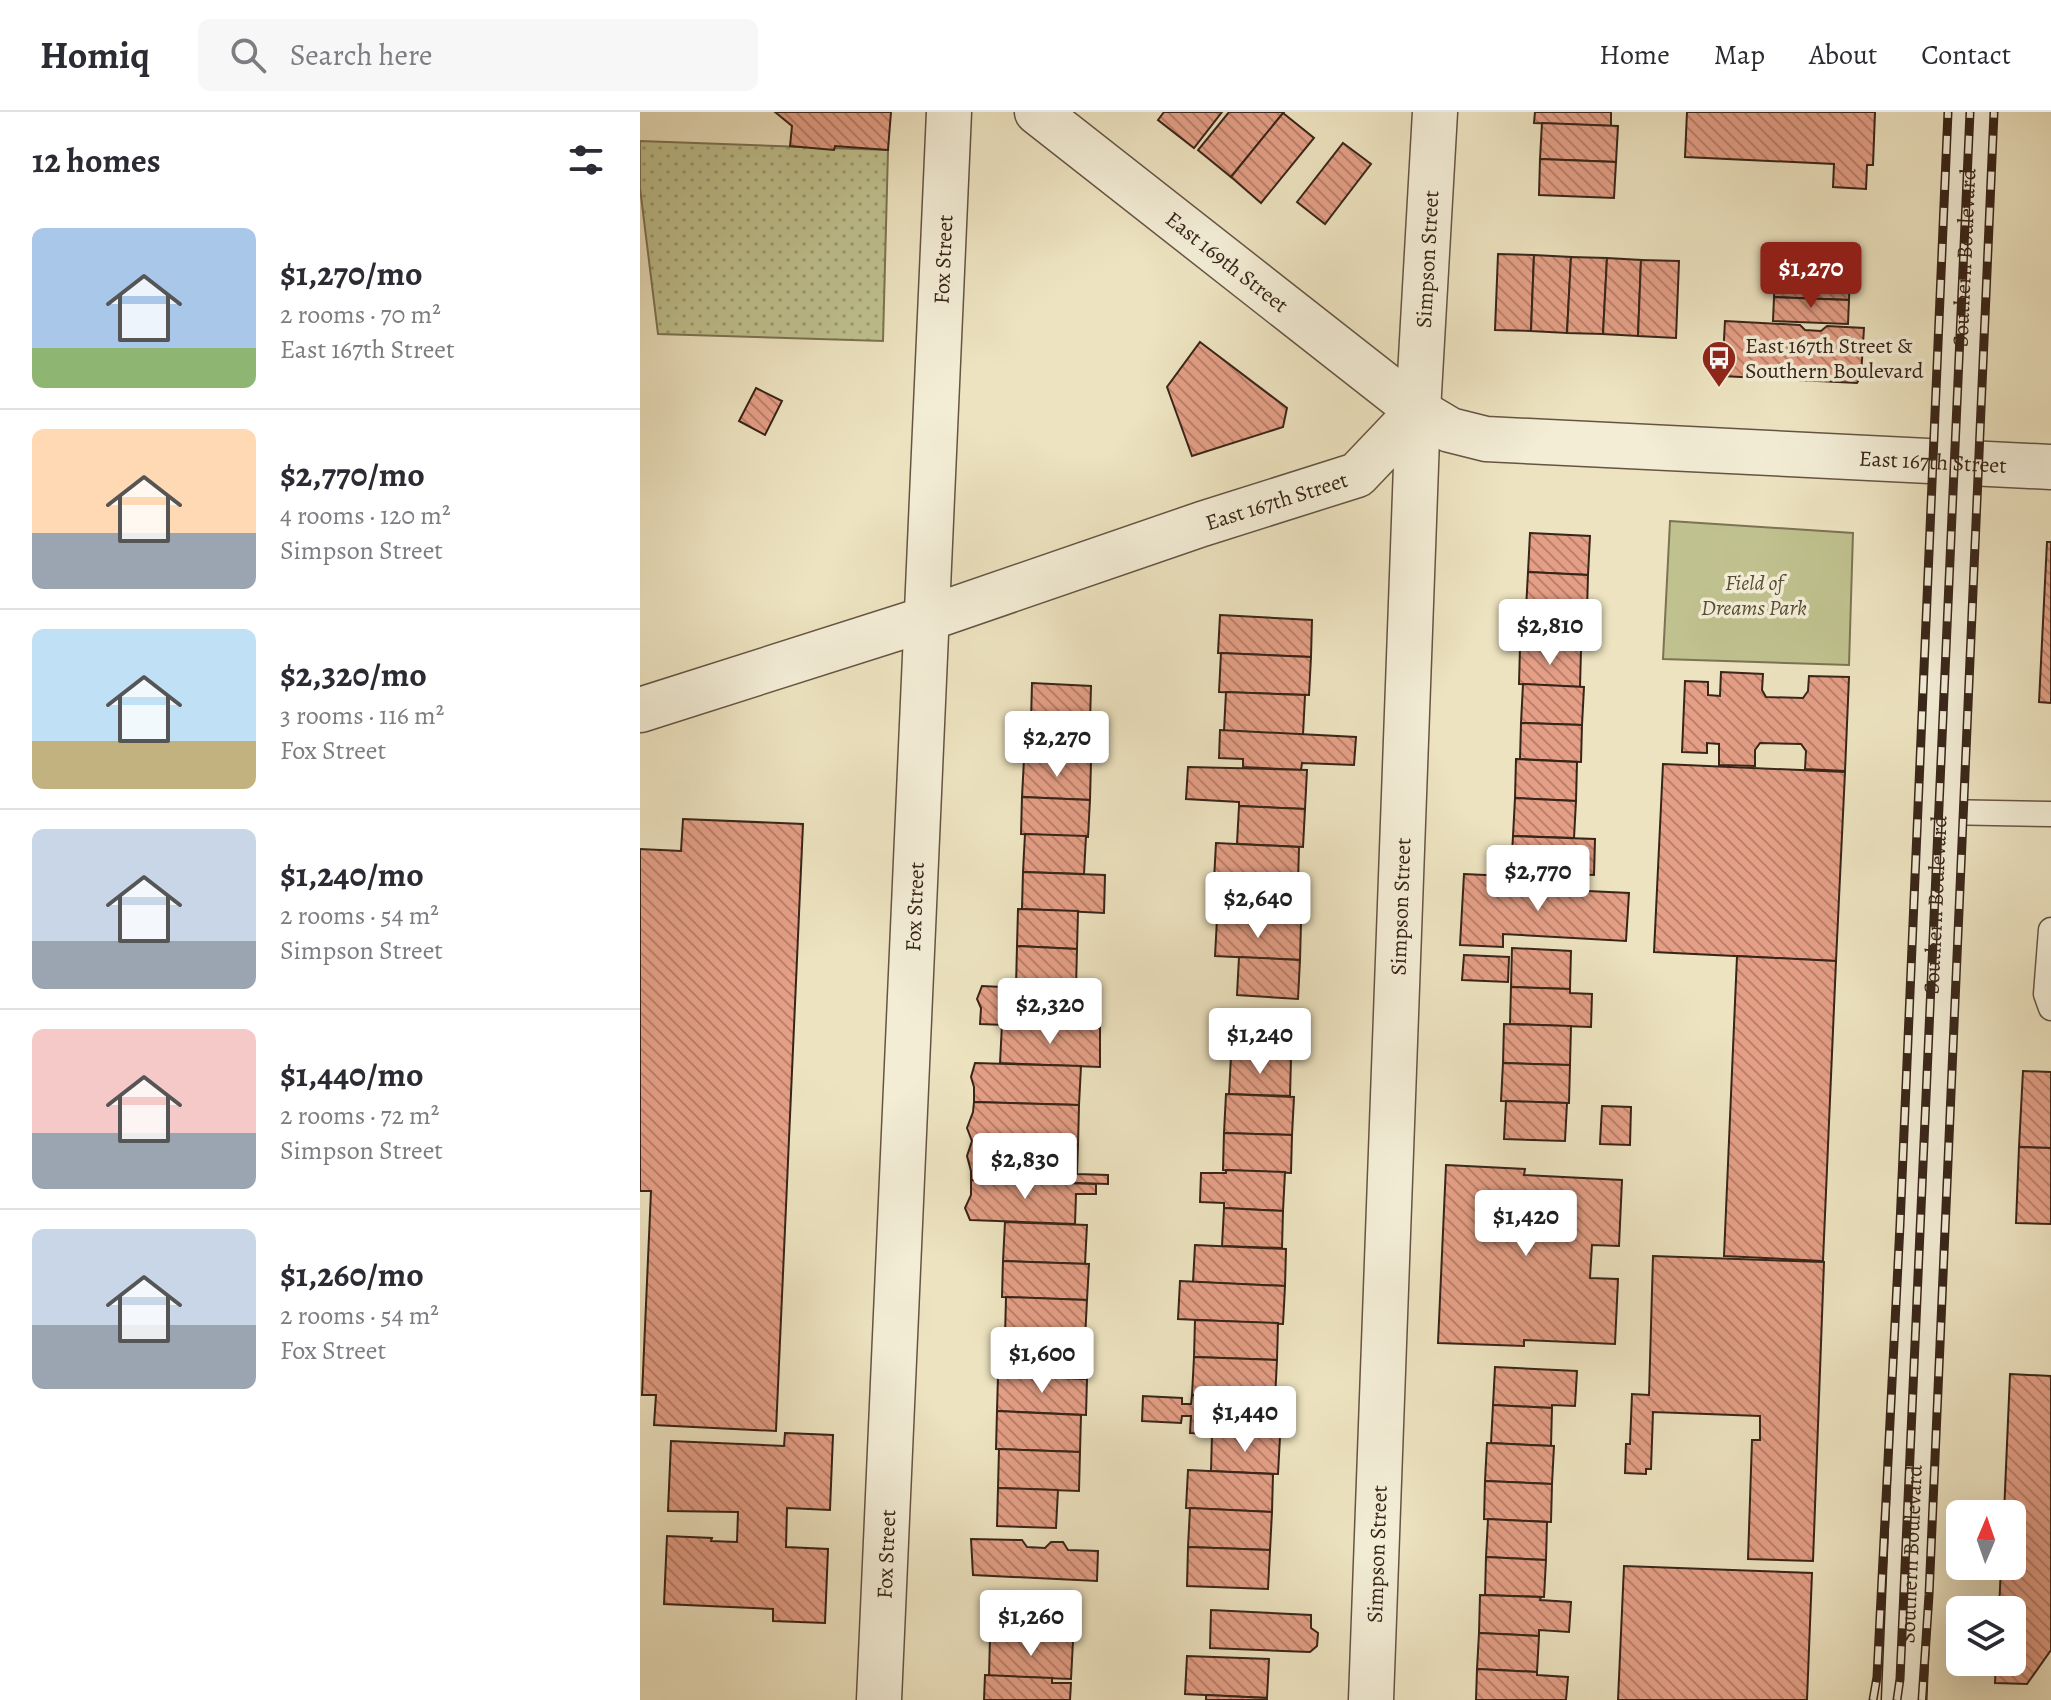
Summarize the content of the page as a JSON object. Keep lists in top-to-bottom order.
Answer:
{
  "streets": {
    "street": [
      "Simpson Street",
      "Fox Street",
      "Southern Boulevard",
      "East 169th Street",
      "East 167th Street"
    ]
  },
  "crossings": [
    ["Simpson Street", "East 169th Street"],
    ["Simpson Street", "East 167th Street"],
    ["Fox Street", "East 167th Street"],
    ["Southern Boulevard", "East 167th Street"],
    ["East 169th Street", "East 167th Street"]
  ],
  "parks": ["Field of Dreams Park"],
  "places": {
    "bus stop": ["East 167th Street & Southern Boulevard"]
  },
  "north": "top",
  "page": {
    "header": "Homiq",
    "search": "Search here",
    "nav": [
      "Home",
      "Map",
      "About",
      "Contact"
    ],
    "heading": "12 homes",
    "list": [
      {
        "name": "$1,270/mo",
        "note": "2 rooms · 70 m² · East 167th Street"
      },
      {
        "name": "$2,770/mo",
        "note": "4 rooms · 120 m² · Simpson Street"
      },
      {
        "name": "$2,320/mo",
        "note": "3 rooms · 116 m² · Fox Street"
      },
      {
        "name": "$1,240/mo",
        "note": "2 rooms · 54 m² · Simpson Street"
      },
      {
        "name": "$1,440/mo",
        "note": "2 rooms · 72 m² · Simpson Street"
      },
      {
        "name": "$1,260/mo",
        "note": "2 rooms · 54 m² · Fox Street"
      }
    ],
    "price": [
      "$1,270",
      "$2,810",
      "$2,270",
      "$2,770",
      "$2,640",
      "$2,320",
      "$1,240",
      "$2,830",
      "$1,420",
      "$1,600",
      "$1,440",
      "$1,260"
    ]
  }
}
